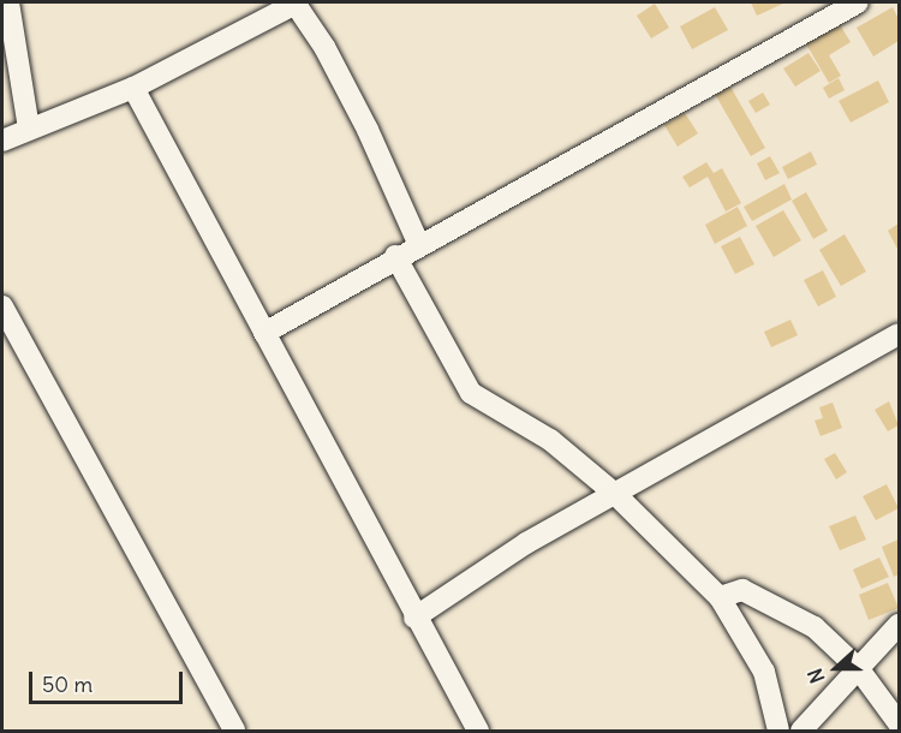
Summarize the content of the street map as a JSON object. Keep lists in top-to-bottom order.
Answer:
{
  "scale_bar": "50 m",
  "north": "left"
}
